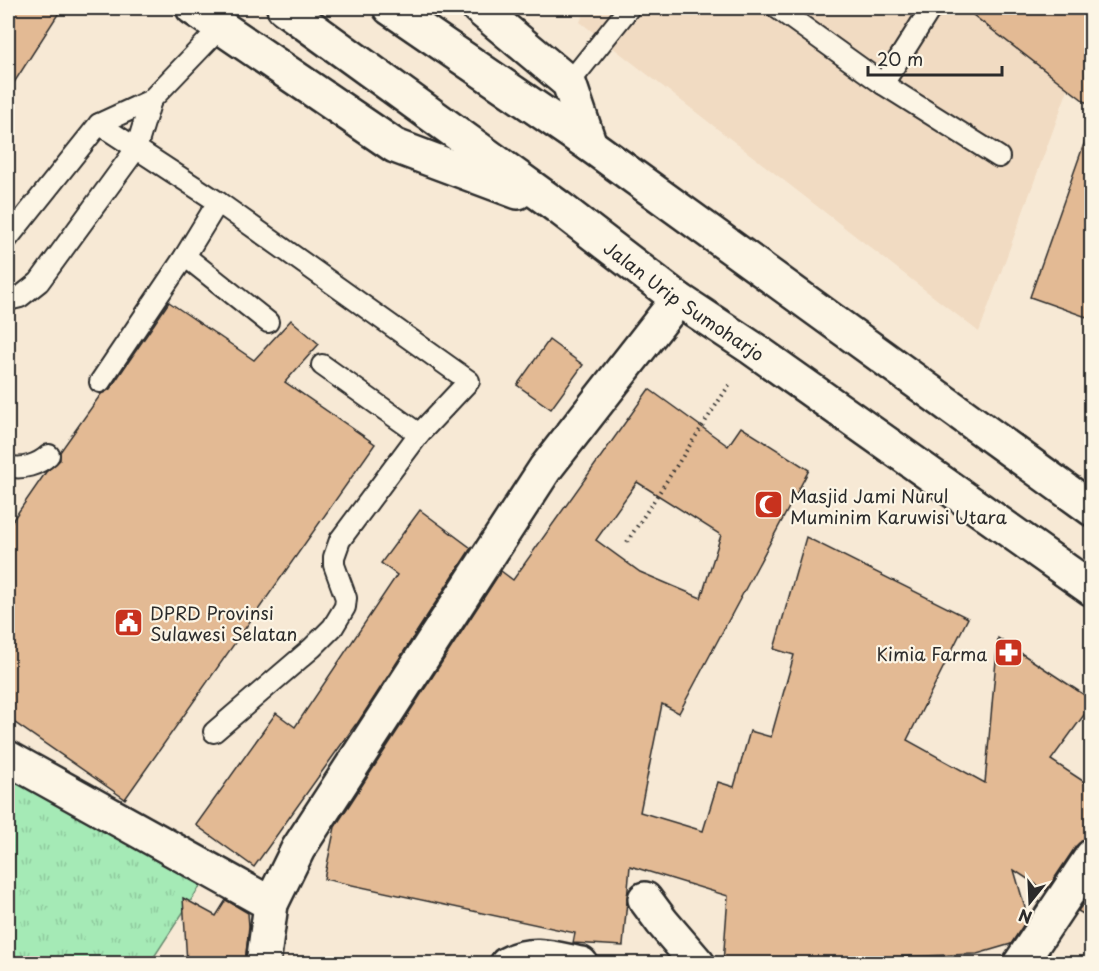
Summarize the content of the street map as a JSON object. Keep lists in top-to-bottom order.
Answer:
{
  "streets": {
    "main road": ["Jalan Urip Sumoharjo"]
  },
  "places": {
    "mosque": ["Masjid Jami Nurul Muminim Karuwisi Utara"],
    "public building": ["DPRD Provinsi Sulawesi Selatan"],
    "pharmacy": ["Kimia Farma"]
  },
  "scale_bar": "20 m",
  "north": "bottom"
}
